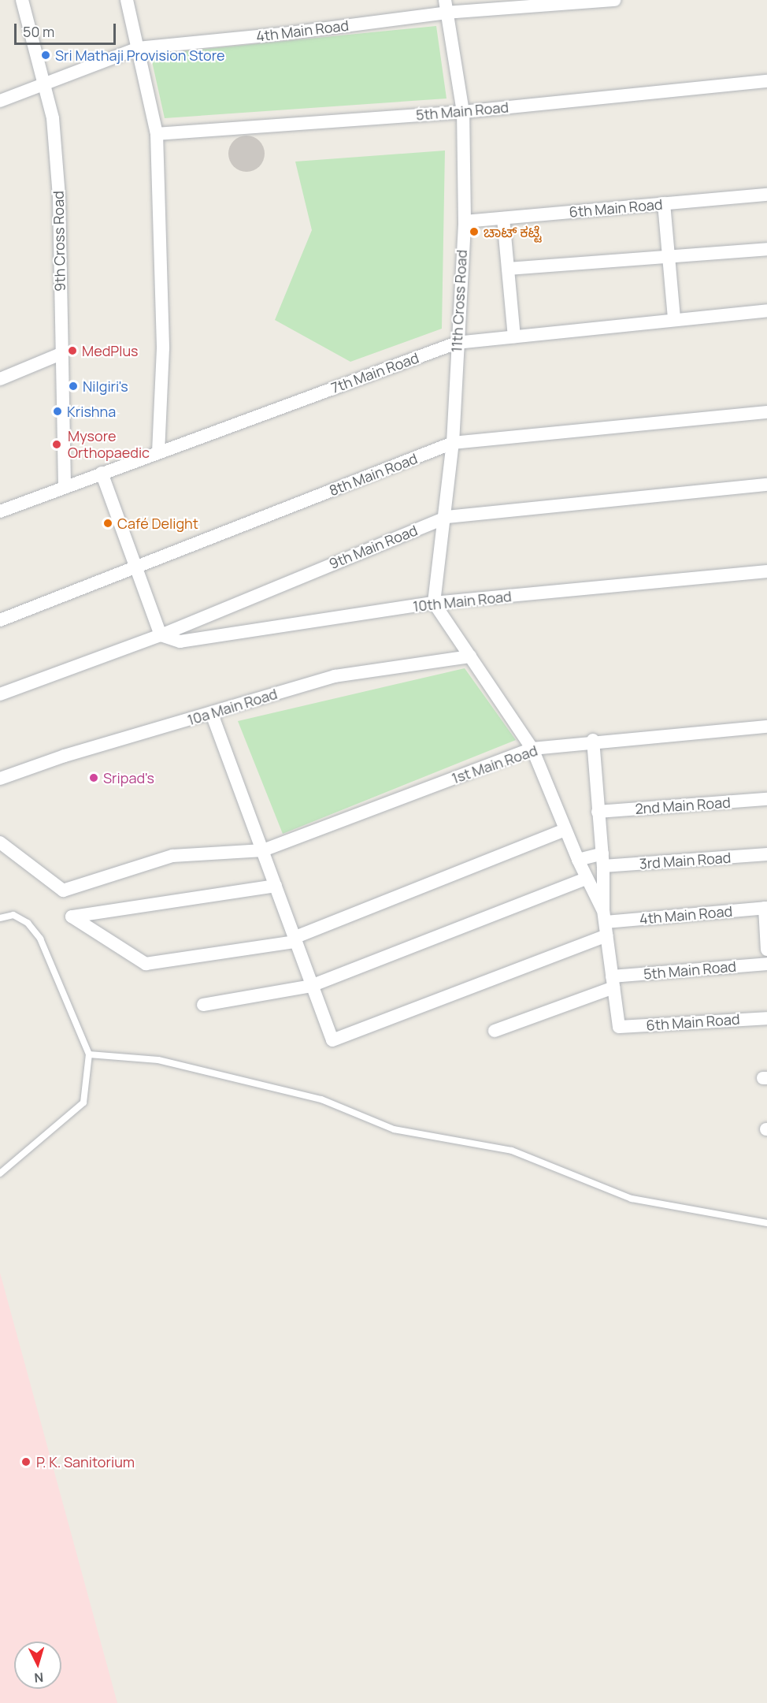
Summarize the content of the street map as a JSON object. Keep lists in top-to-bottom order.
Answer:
{
  "streets": {
    "street": [
      "4th Main Road",
      "5th Main Road",
      "6th Main Road",
      "9th Cross Road",
      "11th Cross Road",
      "7th Main Road",
      "8th Main Road",
      "9th Main Road",
      "10th Main Road",
      "10a Main Road",
      "1st Main Road",
      "2nd Main Road",
      "3rd Main Road"
    ]
  },
  "crossings": [
    ["4th Main Road", "9th Cross Road"],
    ["4th Main Road", "11th Cross Road"],
    ["5th Main Road", "6th Main Road"],
    ["5th Main Road", "11th Cross Road"],
    ["6th Main Road", "11th Cross Road"],
    ["9th Cross Road", "7th Main Road"],
    ["11th Cross Road", "7th Main Road"],
    ["11th Cross Road", "8th Main Road"],
    ["11th Cross Road", "9th Main Road"],
    ["11th Cross Road", "10th Main Road"],
    ["9th Main Road", "10th Main Road"]
  ],
  "places": [
    "Sri Mathaji Provision Store",
    "ಚಾಟ್ ಕಟ್ಟೆ",
    "MedPlus",
    "Nilgiri's",
    "Krishna",
    "Mysore Orthopaedic",
    "Café Delight",
    "Sripad's",
    "P. K. Sanitorium"
  ],
  "scale_bar": "50 m",
  "north": "bottom"
}
